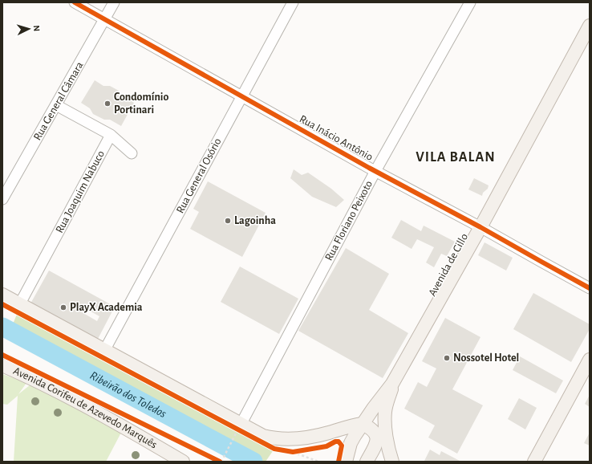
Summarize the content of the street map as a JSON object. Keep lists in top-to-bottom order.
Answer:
{
  "streets": {
    "main road": ["Avenida de Cillo", "Avenida Corifeu de Azevedo Marquês"],
    "street": [
      "Rua General Câmara",
      "Rua Inácio Antônio",
      "Rua General Osório",
      "Rua Joaquim Nabuco",
      "Rua Floriano Peixoto"
    ]
  },
  "crossings": [
    ["Rua General Câmara", "Rua Inácio Antônio"],
    ["Rua Inácio Antônio", "Rua General Osório"],
    ["Rua Inácio Antônio", "Rua Floriano Peixoto"],
    ["Rua Inácio Antônio", "Avenida de Cillo"]
  ],
  "districts": ["VILA BALAN"],
  "water": ["Ribeirão dos Toledos"],
  "places": [
    "Condomínio Portinari",
    "Lagoinha",
    "PlayX Academia",
    "Nossotel Hotel"
  ],
  "north": "right"
}
